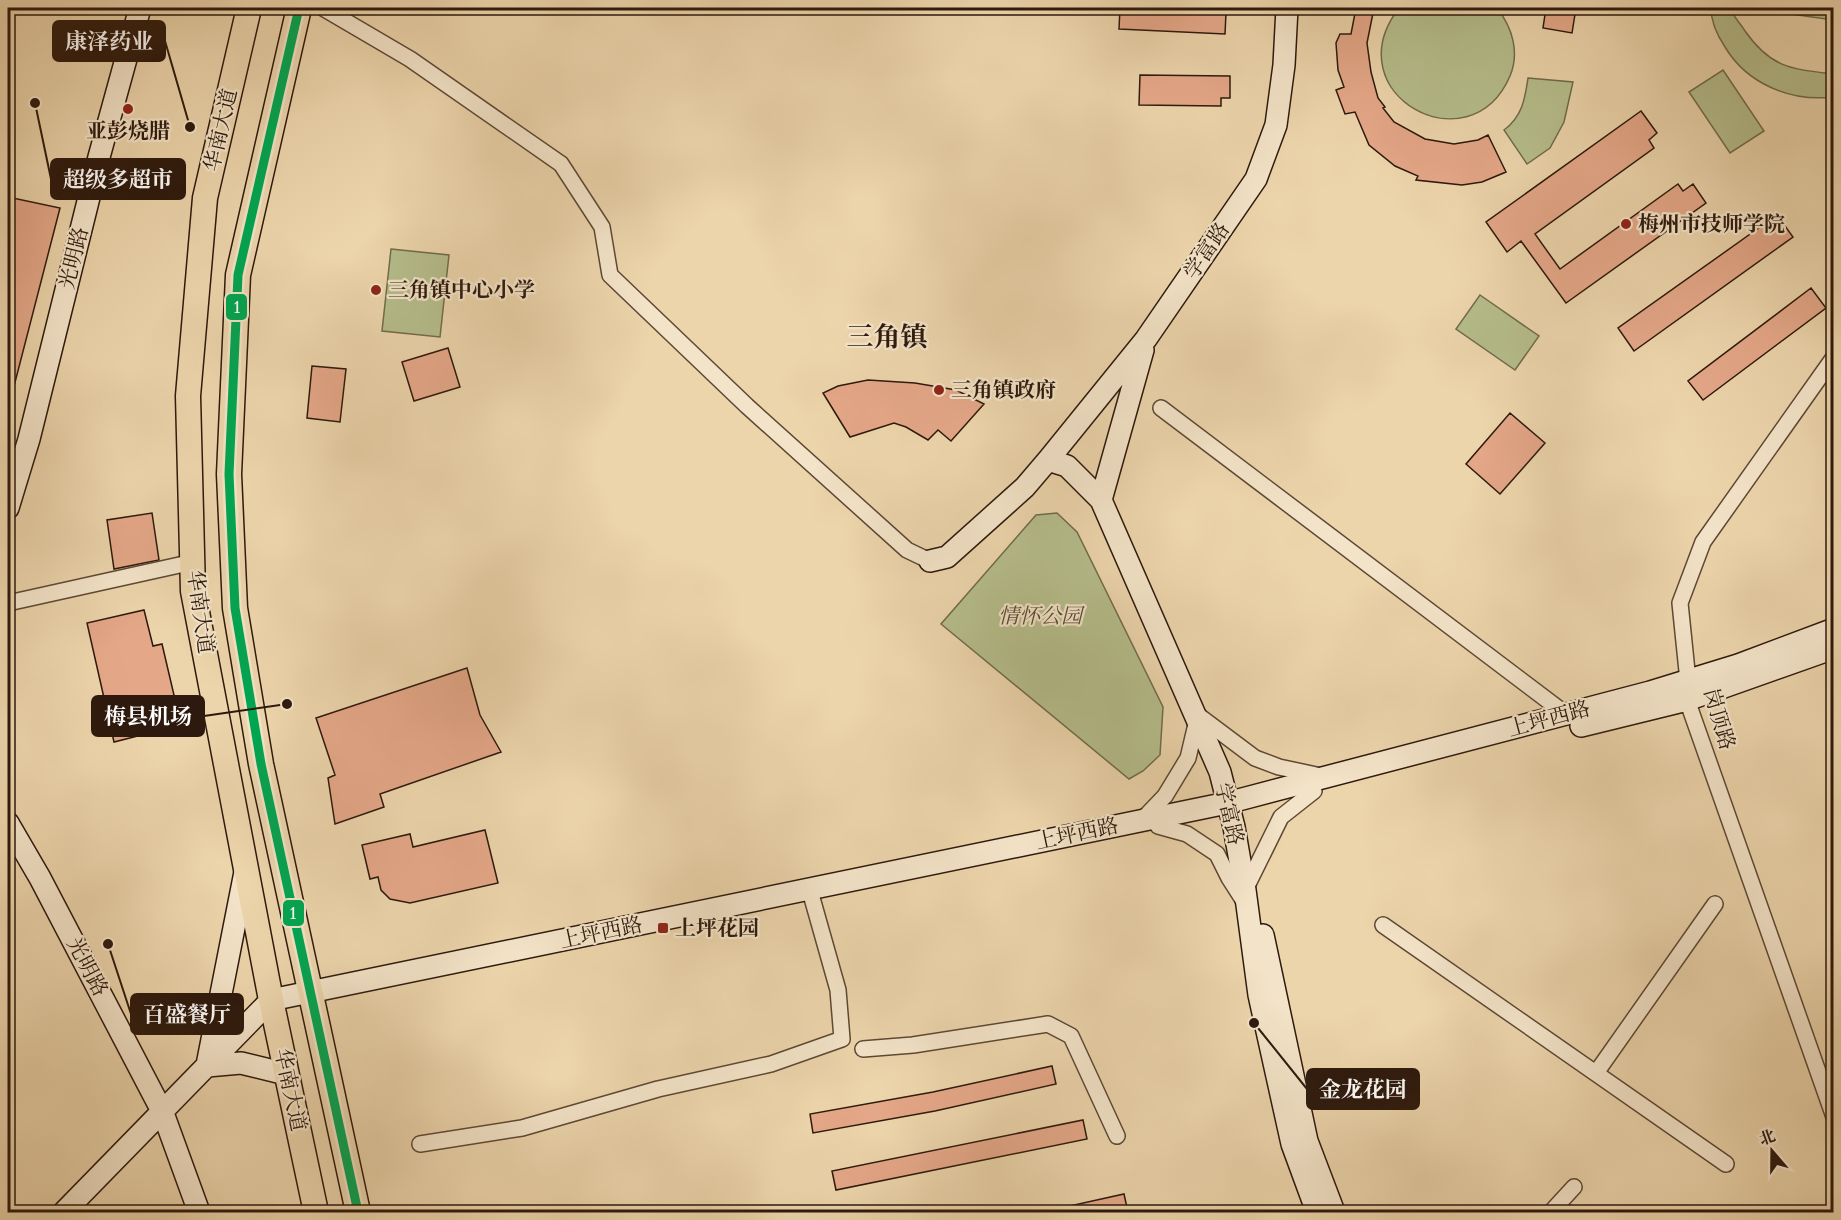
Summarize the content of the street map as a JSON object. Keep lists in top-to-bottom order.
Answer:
{
  "streets": {
    "main road": ["华南大道"],
    "street": [
      "学富路",
      "光明路",
      "上坪西路",
      "岗顶路"
    ]
  },
  "crossings": [
    ["华南大道", "上坪西路"],
    ["学富路", "上坪西路"],
    ["上坪西路", "岗顶路"]
  ],
  "districts": ["三角镇"],
  "parks": ["情怀公园"],
  "places": {
    "other": [
      "超级多超市",
      "亚彭烧腊",
      "康泽药业",
      "梅州市技师学院",
      "三角镇中心小学",
      "三角镇政府",
      "梅县机场",
      "百盛餐厅",
      "金龙花园"
    ],
    "transit": ["上坪花园"]
  },
  "lines": ["transit line 1"],
  "north": "top"
}
